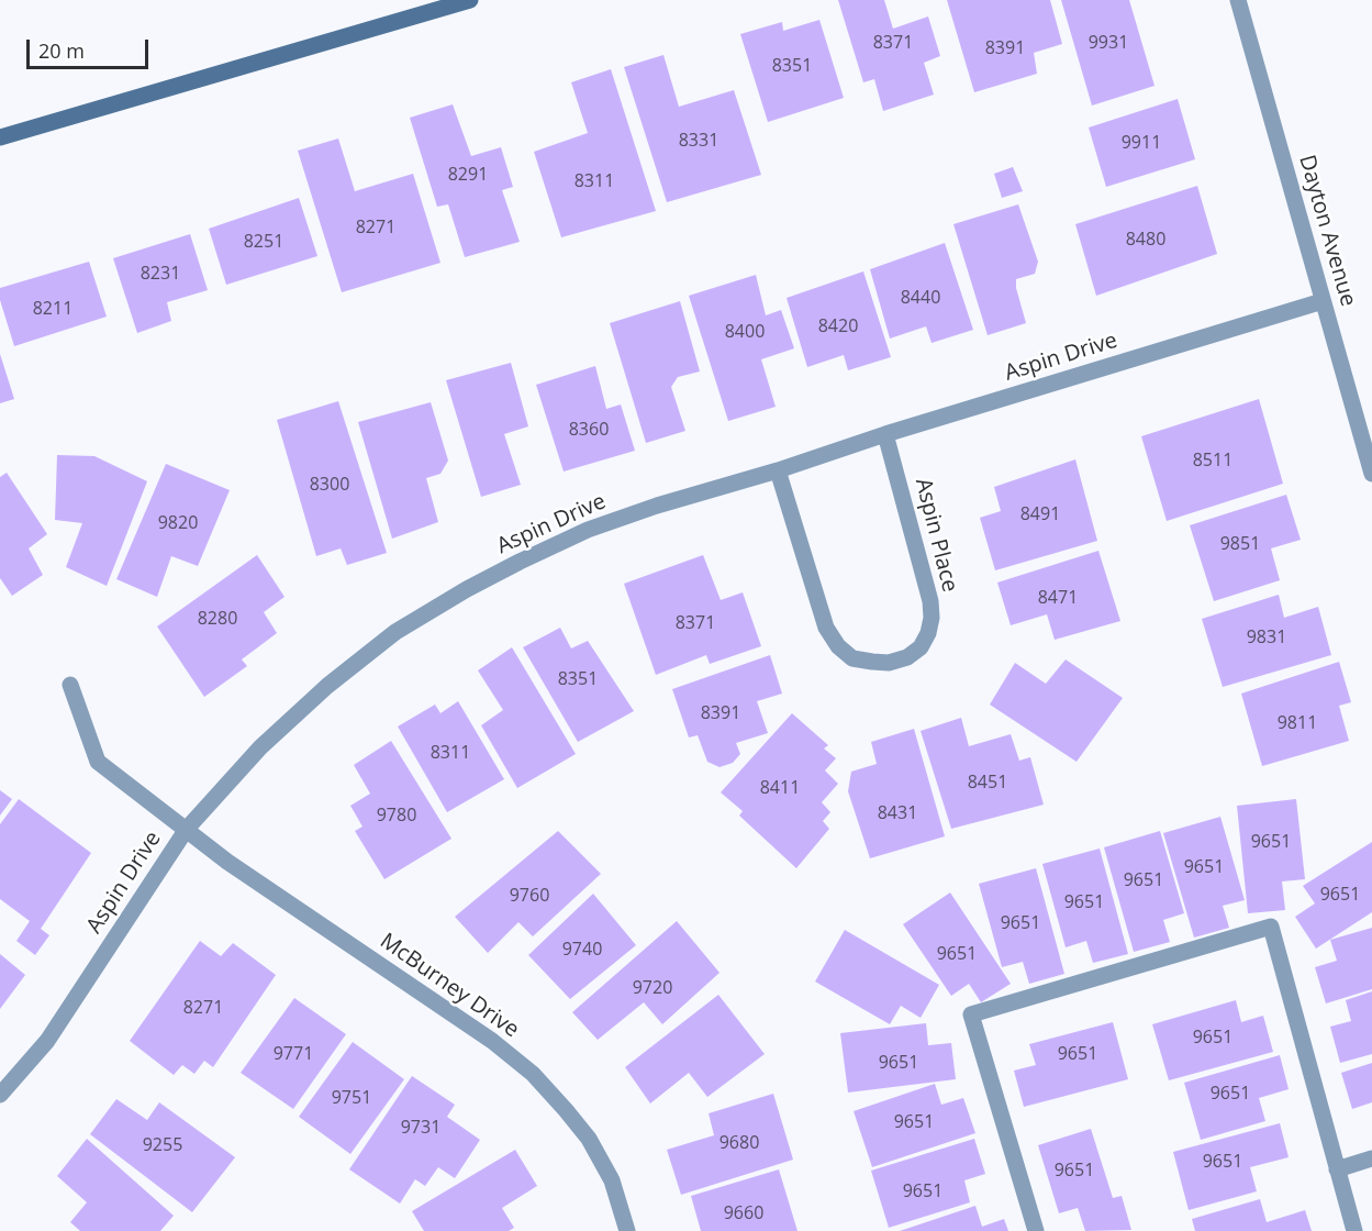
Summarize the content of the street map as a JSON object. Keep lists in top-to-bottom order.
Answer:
{
  "streets": {
    "street": [
      "Dayton Avenue",
      "Aspin Drive",
      "Aspin Place",
      "McBurney Drive"
    ]
  },
  "crossings": [
    ["Dayton Avenue", "Aspin Drive"],
    ["Aspin Drive", "Aspin Place"],
    ["Aspin Drive", "McBurney Drive"]
  ],
  "house_numbers": [
    "8371",
    "9931",
    "8391",
    "8351",
    "8331",
    "9911",
    "8291",
    "8311",
    "8271",
    "8480",
    "8251",
    "8231",
    "8440",
    "8211",
    "8420",
    "8400",
    "8360",
    "8511",
    "8300",
    "8491",
    "9820",
    "9851",
    "8471",
    "8280",
    "8371",
    "9831",
    "8351",
    "8391",
    "9811",
    "8311",
    "8451",
    "8411",
    "8431",
    "9780",
    "9651",
    "9651",
    "9651",
    "9651",
    "9760",
    "9651",
    "9651",
    "9740",
    "9651",
    "9720",
    "8271",
    "9651",
    "9771",
    "9651",
    "9651",
    "9651",
    "9751",
    "9651",
    "9731",
    "9680",
    "9255",
    "9651",
    "9651",
    "9651",
    "9660"
  ],
  "scale_bar": "20 m"
}
